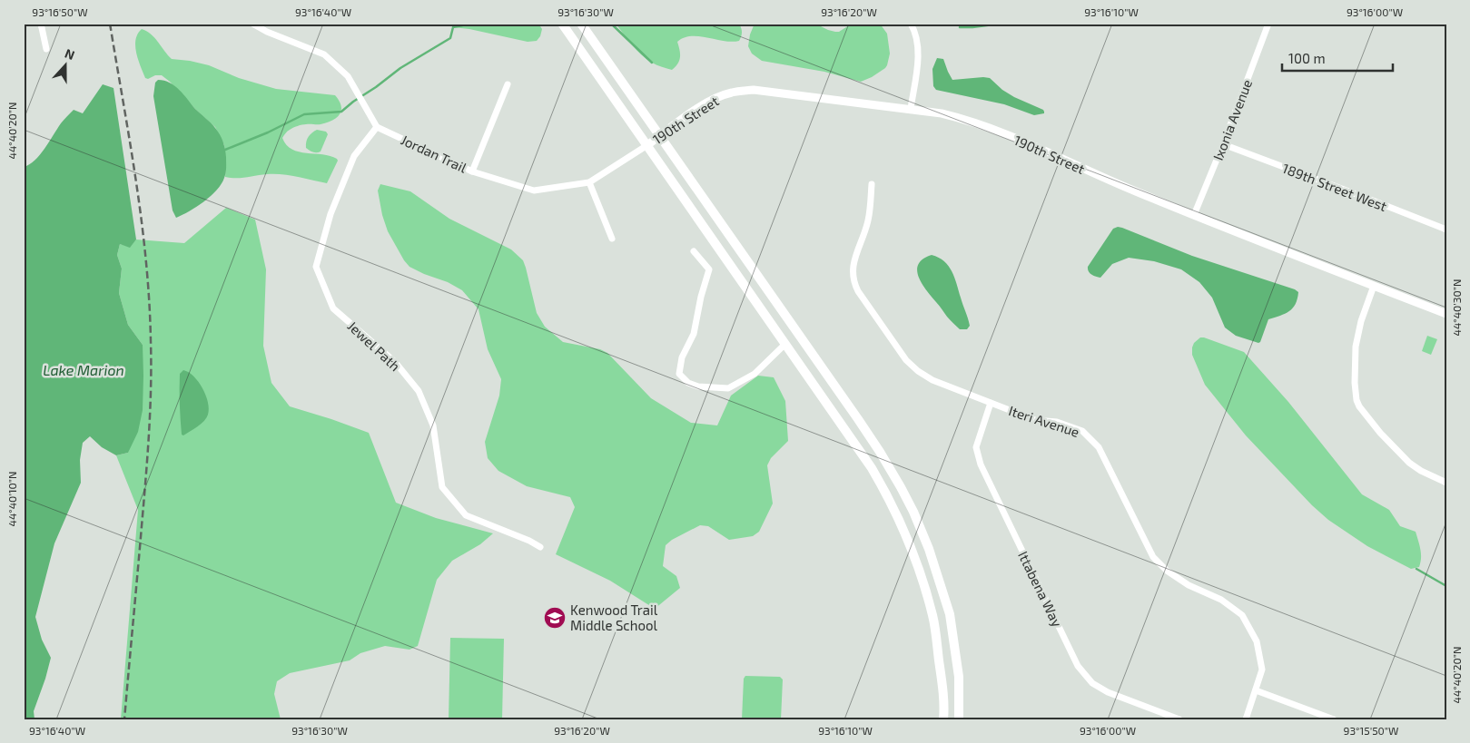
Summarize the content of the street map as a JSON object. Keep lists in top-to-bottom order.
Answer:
{
  "streets": {
    "street": [
      "190th Street",
      "Ixonia Avenue",
      "Jordan Trail",
      "189th Street West",
      "Jewel Path",
      "Iteri Avenue",
      "Ittabena Way"
    ]
  },
  "crossings": [
    ["190th Street", "Ixonia Avenue"],
    ["190th Street", "Jordan Trail"],
    ["Ixonia Avenue", "189th Street West"],
    ["Jordan Trail", "Jewel Path"],
    ["Iteri Avenue", "Ittabena Way"]
  ],
  "water": ["Lake Marion"],
  "places": {
    "school or university": ["Kenwood Trail Middle School"]
  },
  "scale_bar": "100 m",
  "north": "top",
  "coordinates": [
    "93°16'50\"W",
    "93°16'40\"W",
    "93°16'30\"W",
    "93°16'20\"W",
    "93°16'10\"W",
    "93°16'00\"W",
    "44°40'20\"N",
    "44°40'30\"N",
    "44°40'10\"N",
    "93°15'50\"W"
  ]
}
